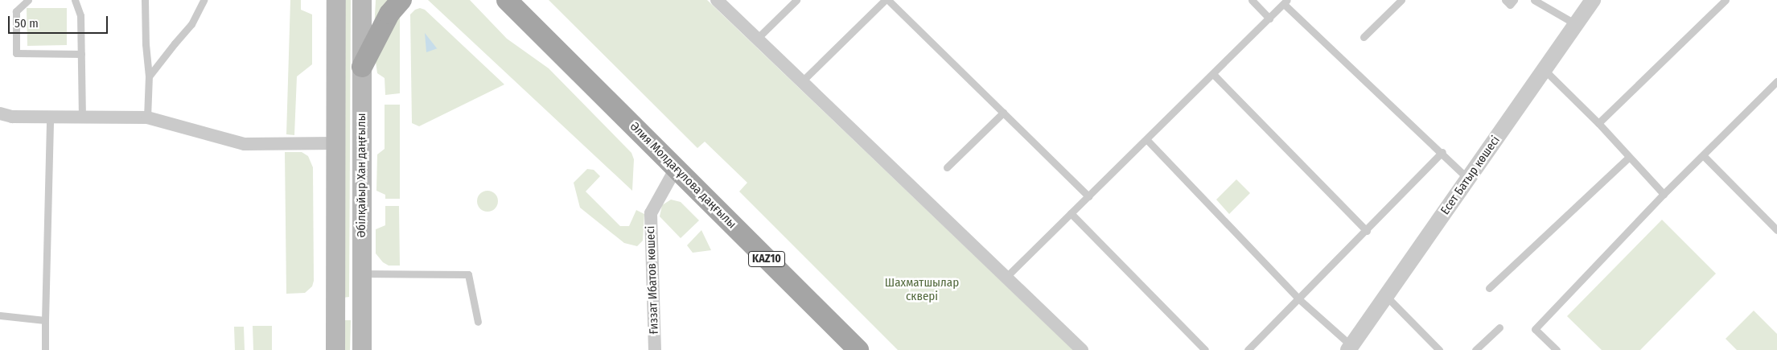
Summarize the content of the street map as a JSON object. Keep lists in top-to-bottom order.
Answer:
{
  "streets": {
    "main road": ["Әбілқайыр Хан даңғылы", "Әлия Молдағұлова даңғылы", "KAZ10"],
    "street": ["Есет Батыр көшесі", "Ғиззат Ибатов көшесі"]
  },
  "crossings": [
    ["Әлия Молдағұлова даңғылы", "Ғиззат Ибатов көшесі"]
  ],
  "parks": ["Шахматшылар сквері"],
  "scale_bar": "50 m"
}
